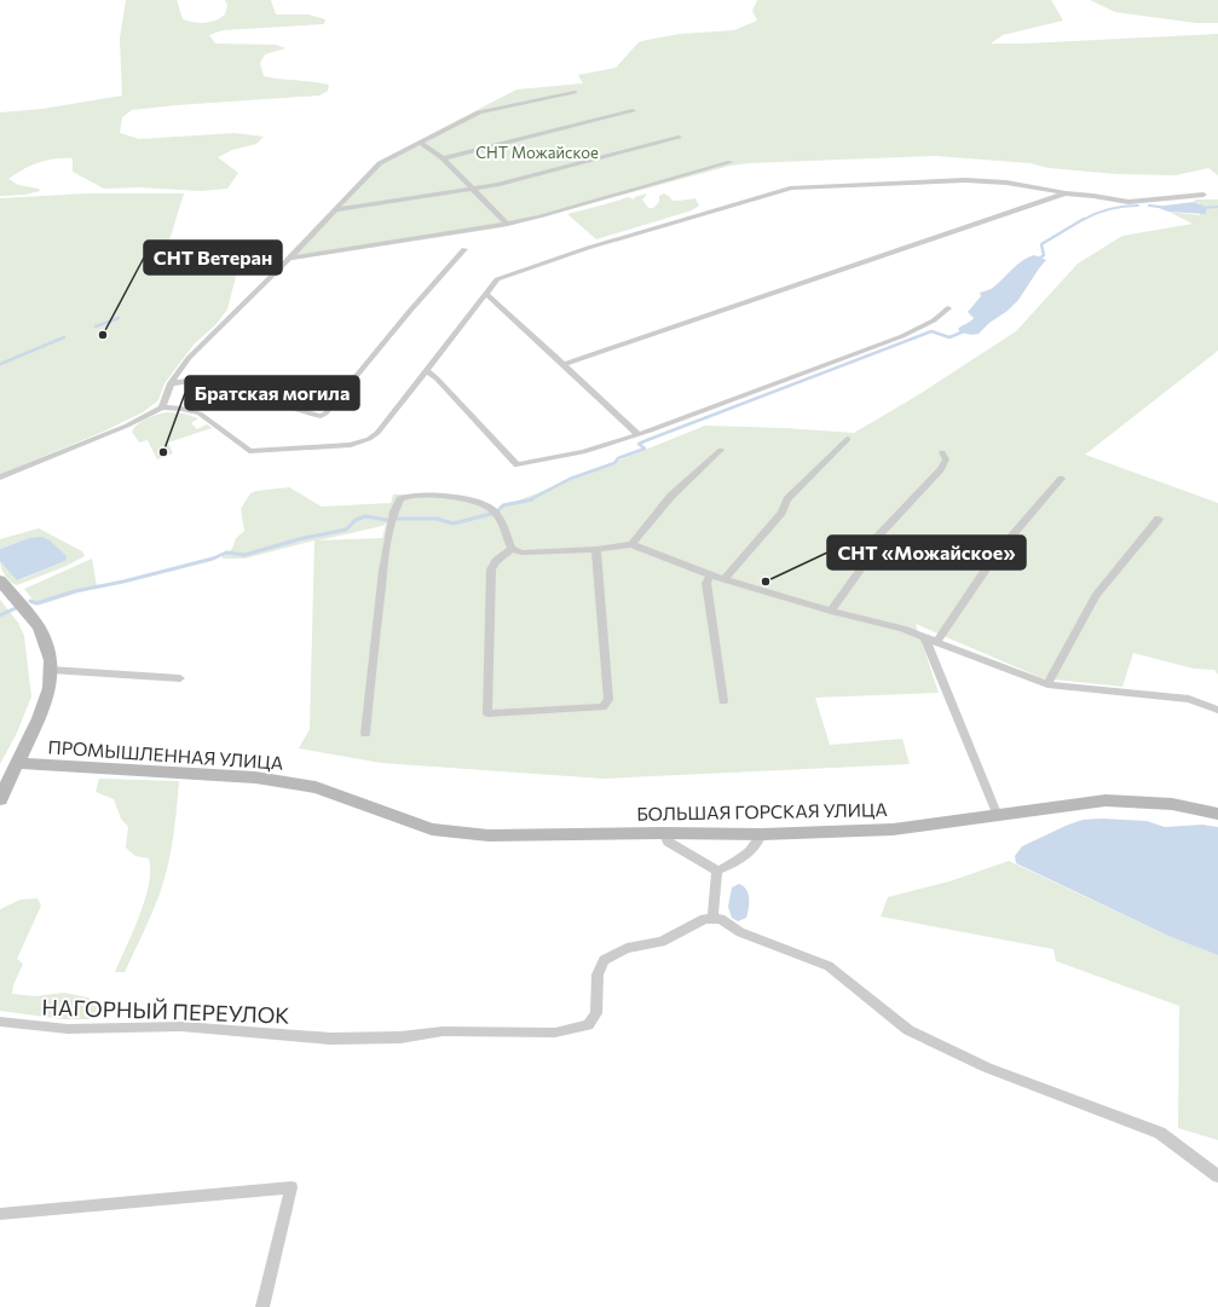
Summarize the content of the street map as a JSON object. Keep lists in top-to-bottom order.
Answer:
{
  "streets": {
    "street": ["ПРОМЫШЛЕННАЯ УЛИЦА", "БОЛЬШАЯ ГОРСКАЯ УЛИЦА", "НАГОРНЫЙ ПЕРЕУЛОК"]
  },
  "crossings": [
    ["ПРОМЫШЛЕННАЯ УЛИЦА", "БОЛЬШАЯ ГОРСКАЯ УЛИЦА"]
  ],
  "parks": ["СНТ Можайское"],
  "places": ["СНТ Ветеран", "Братская могила", "СНТ «Можайское»"]
}
